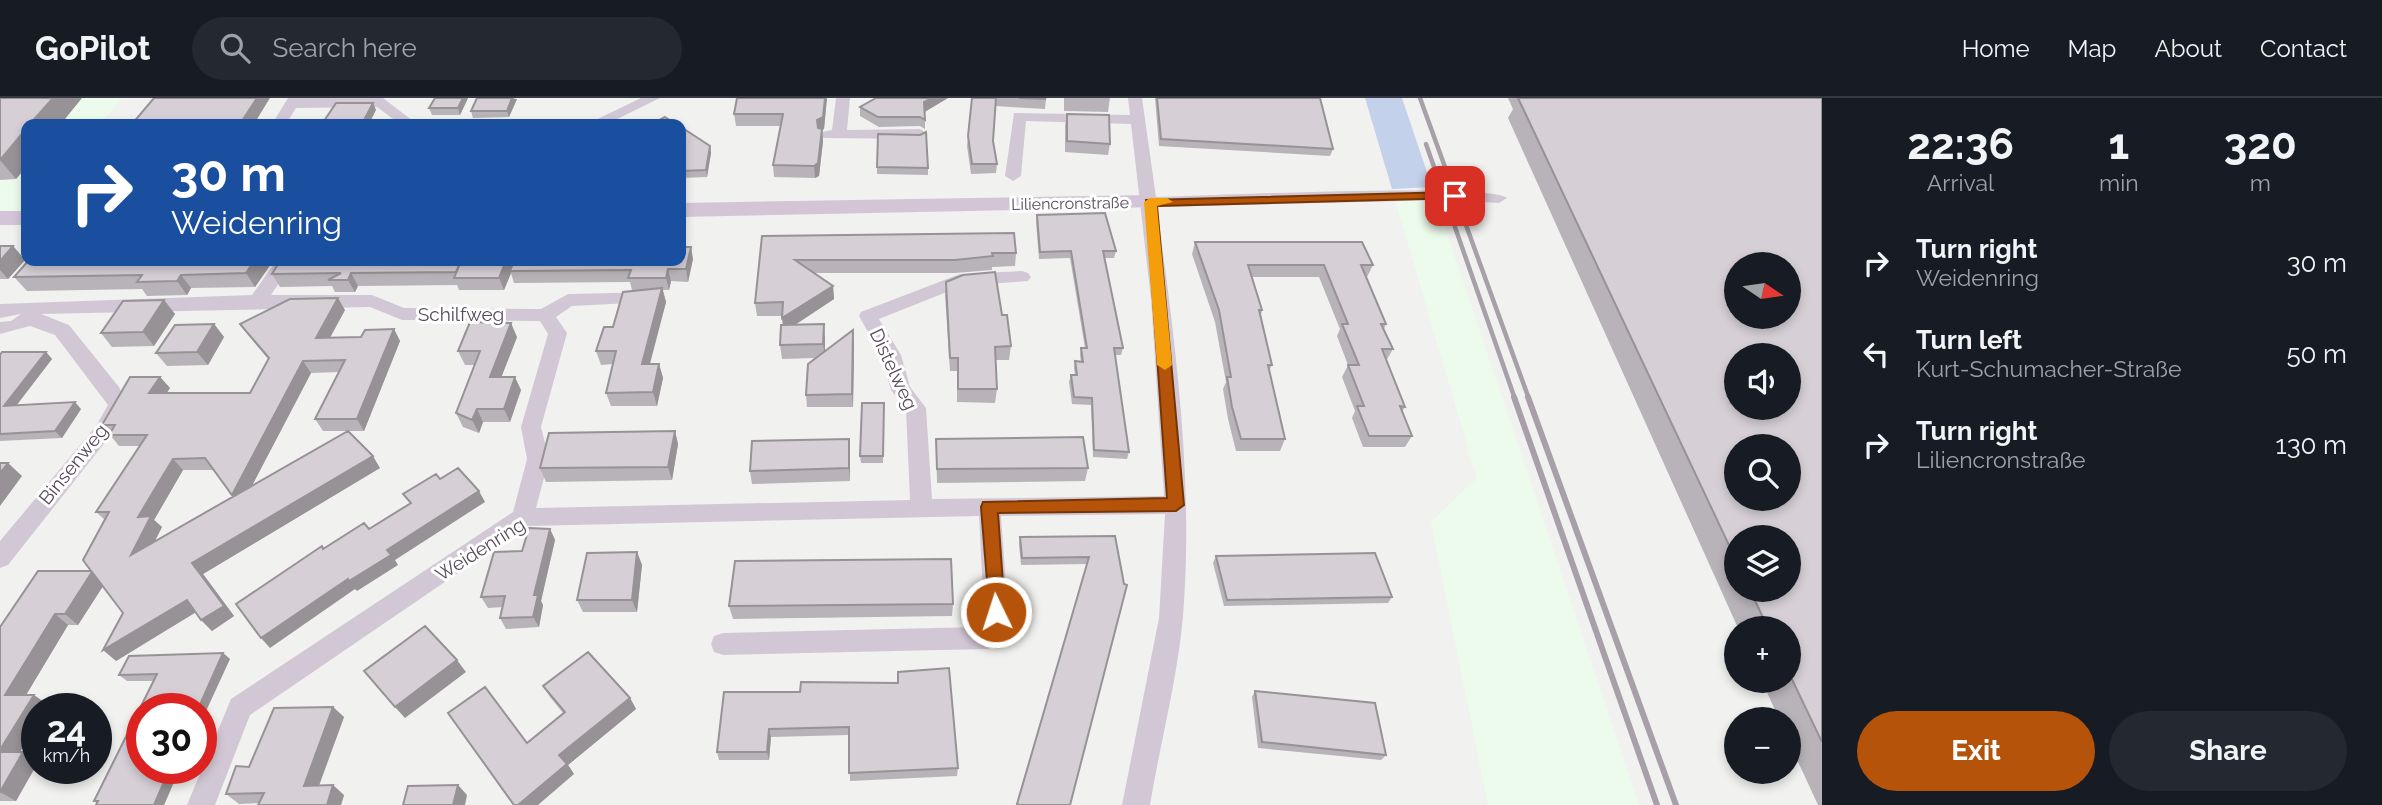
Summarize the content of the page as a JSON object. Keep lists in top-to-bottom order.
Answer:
{
  "streets": {
    "street": [
      "Liliencronstraße",
      "Schilfweg",
      "Distelweg",
      "Binsenweg",
      "Weidenring"
    ]
  },
  "crossings": [
    ["Schilfweg", "Binsenweg"],
    ["Distelweg", "Weidenring"]
  ],
  "north": "right",
  "page": {
    "header": "GoPilot",
    "search": "Search here",
    "nav": [
      "Home",
      "Map",
      "About",
      "Contact"
    ],
    "eta": [
      "22:36",
      "Arrival",
      "1",
      "min",
      "320",
      "m"
    ],
    "turn": ["30 m", "Weidenring"],
    "list": [
      {
        "name": "Turn right",
        "note": "Weidenring",
        "value": "30 m"
      },
      {
        "name": "Turn left",
        "note": "Kurt-Schumacher-Straße",
        "value": "50 m"
      },
      {
        "name": "Turn right",
        "note": "Liliencronstraße",
        "value": "130 m"
      }
    ],
    "map_buttons": ["+", "−"],
    "speed": "24 km/h",
    "limit": "30",
    "buttons": ["Exit", "Share"]
  }
}
